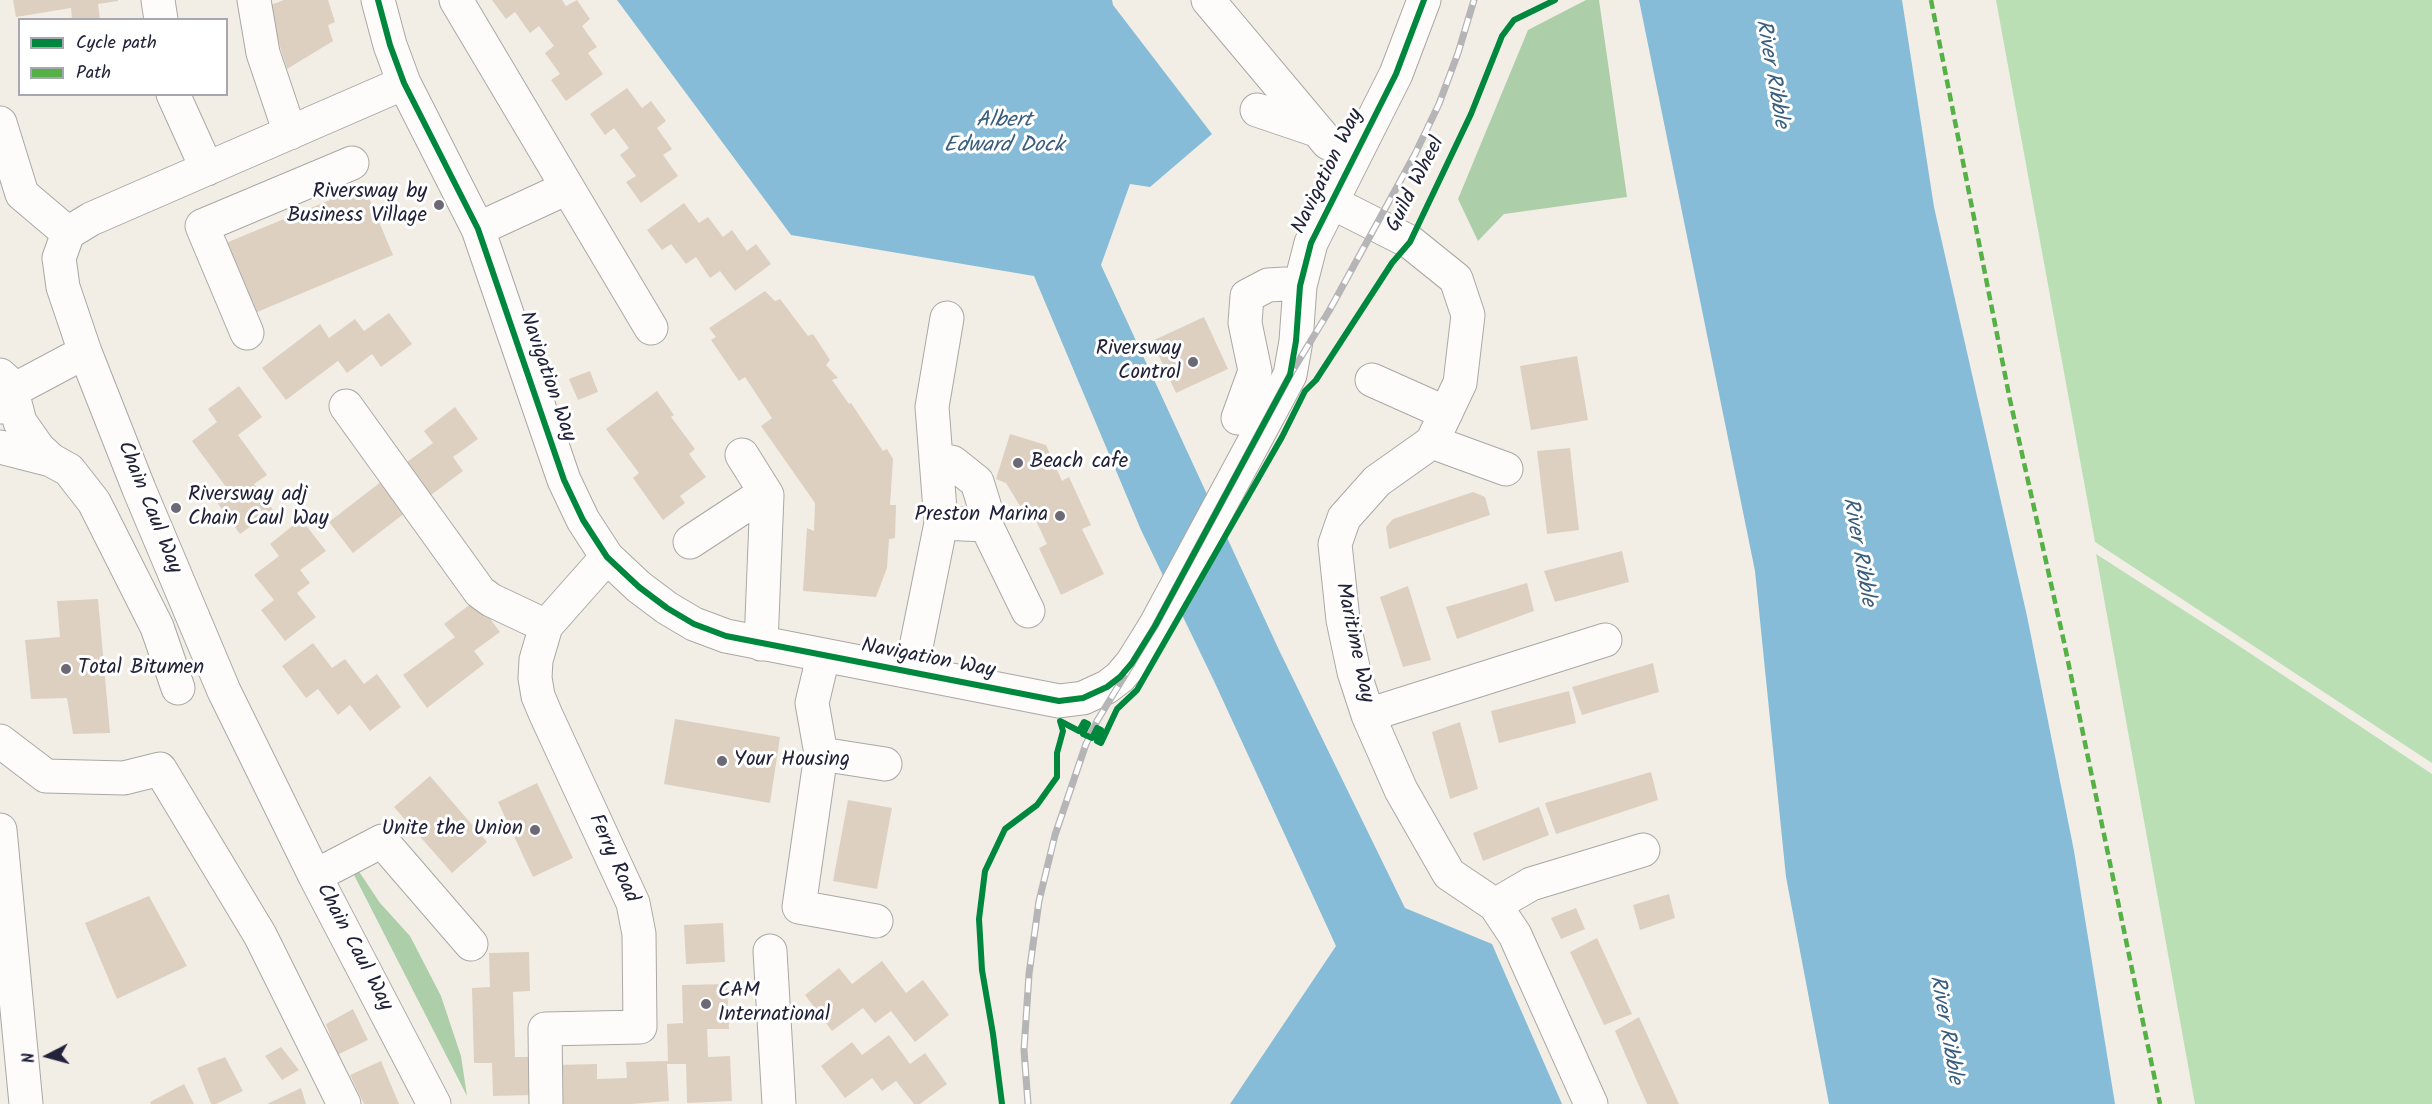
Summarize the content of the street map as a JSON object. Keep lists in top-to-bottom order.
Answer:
{
  "streets": {
    "street": [
      "Navigation Way",
      "Chain Caul Way",
      "Maritime Way",
      "Ferry Road"
    ],
    "cycle path": ["Guild Wheel"]
  },
  "crossings": [
    ["Navigation Way", "Maritime Way"],
    ["Navigation Way", "Ferry Road"]
  ],
  "water": ["River Ribble", "Albert Edward Dock"],
  "places": [
    "Riversway by Business Village",
    "Riversway Control",
    "Beach cafe",
    "Riversway adj Chain Caul Way",
    "Preston Marina",
    "Total Bitumen",
    "Your Housing",
    "Unite the Union",
    "CAM International"
  ],
  "legend": ["Cycle path", "Path"],
  "north": "left"
}
